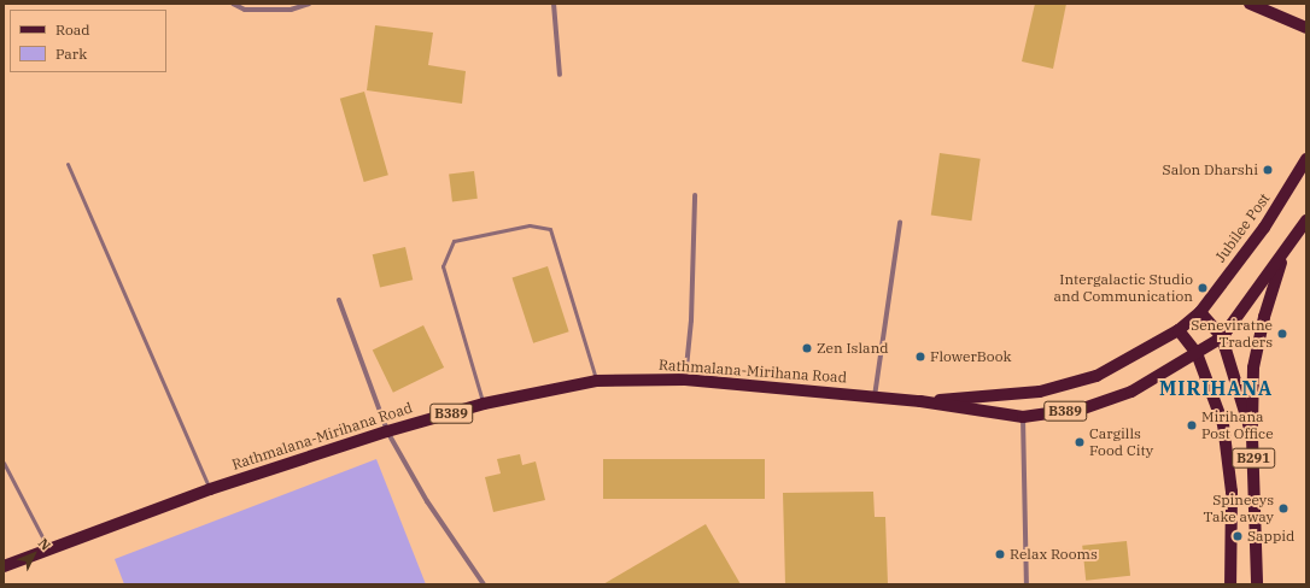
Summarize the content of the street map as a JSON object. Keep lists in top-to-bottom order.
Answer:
{
  "streets": {
    "main road": [
      "Jubilee Post",
      "Rathmalana-Mirihana Road",
      "B389",
      "B291"
    ]
  },
  "crossings": [
    ["Jubilee Post", "Rathmalana-Mirihana Road"],
    ["Jubilee Post", "B291"],
    ["Rathmalana-Mirihana Road", "B291"]
  ],
  "districts": ["MIRIHANA"],
  "places": [
    "Salon Dharshi",
    "Intergalactic Studio and Communication",
    "Seneviratne Traders",
    "Zen Island",
    "FlowerBook",
    "Mirihana Post Office",
    "Cargills Food City",
    "Spineeys Take away",
    "Sappid",
    "Relax Rooms"
  ],
  "legend": ["Road", "Park"],
  "north": "top right"
}
